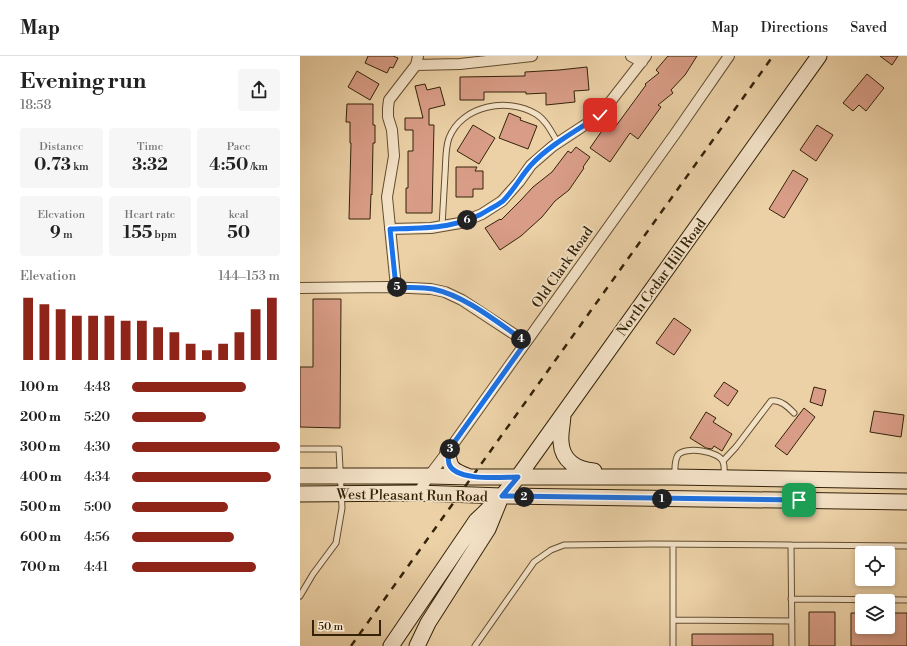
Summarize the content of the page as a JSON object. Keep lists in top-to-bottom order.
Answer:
{
  "streets": {
    "main road": ["North Cedar Hill Road", "West Pleasant Run Road"],
    "street": ["Old Clark Road"]
  },
  "crossings": [
    ["Old Clark Road", "West Pleasant Run Road"],
    ["North Cedar Hill Road", "West Pleasant Run Road"]
  ],
  "scale_bar": "50 m",
  "page": {
    "header": "Map",
    "nav": ["Map", "Directions", "Saved"],
    "heading": ["Evening run", "18:58"],
    "stats": [
      ["Distance", "0.73 km"],
      ["Time", "3:32"],
      ["Pace", "4:50 /km"],
      ["Elevation", "9 m"],
      ["Heart rate", "155 bpm"],
      ["kcal", "50"]
    ],
    "pins": [
      "6",
      "5",
      "4",
      "3",
      "2",
      "1"
    ],
    "chart": ["Elevation", "144–153 m"],
    "list": [
      {
        "name": "100 m",
        "note": "4:48"
      },
      {
        "name": "200 m",
        "note": "5:20"
      },
      {
        "name": "300 m",
        "note": "4:30"
      },
      {
        "name": "400 m",
        "note": "4:34"
      },
      {
        "name": "500 m",
        "note": "5:00"
      },
      {
        "name": "600 m",
        "note": "4:56"
      },
      {
        "name": "700 m",
        "note": "4:41"
      }
    ],
    "scale": "50 m"
  }
}
